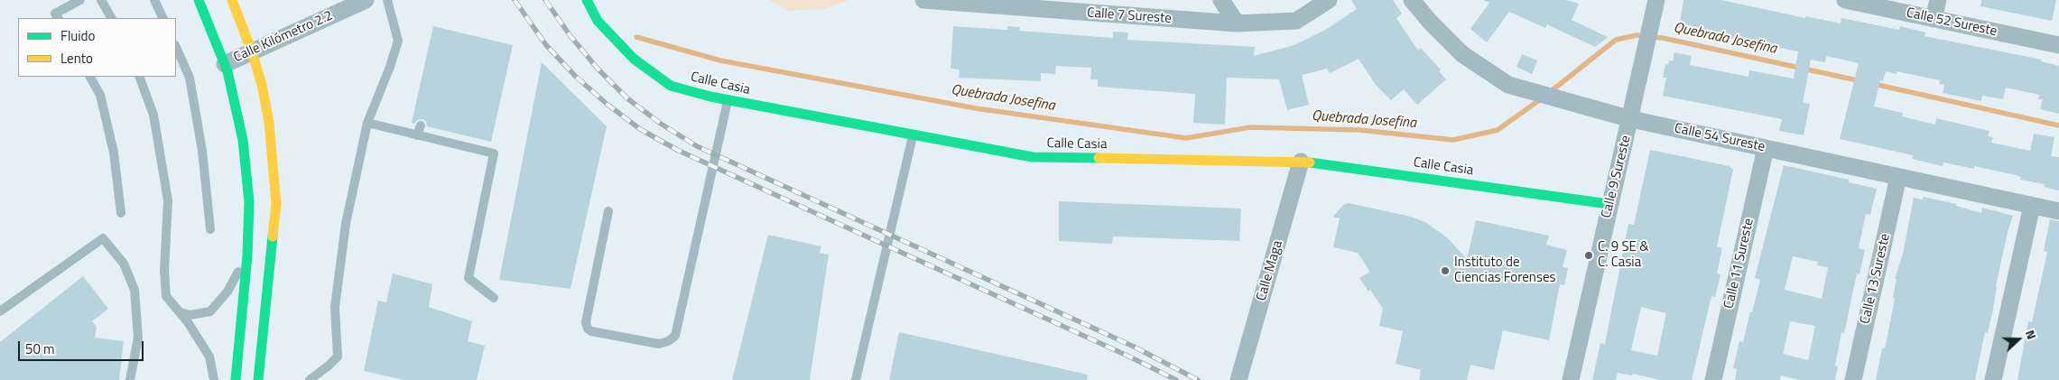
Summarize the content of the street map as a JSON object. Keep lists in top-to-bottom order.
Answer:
{
  "streets": {
    "street": [
      "Calle 7 Sureste",
      "Calle 52 Sureste",
      "Calle Kilómetro 2.2",
      "Calle Casia",
      "Calle 54 Sureste",
      "Calle 9 Sureste",
      "Calle 11 Sureste",
      "Calle Maga",
      "Calle 13 Sureste"
    ]
  },
  "crossings": [
    ["Calle Casia", "Calle 9 Sureste"],
    ["Calle Casia", "Calle Maga"],
    ["Calle 54 Sureste", "Calle 9 Sureste"],
    ["Calle 54 Sureste", "Calle 11 Sureste"],
    ["Calle 54 Sureste", "Calle 13 Sureste"]
  ],
  "water": ["Quebrada Josefina"],
  "places": ["C. 9 SE & C. Casia", "Instituto de Ciencias Forenses"],
  "legend": ["Fluido", "Lento"],
  "scale_bar": "50 m",
  "north": "right"
}
